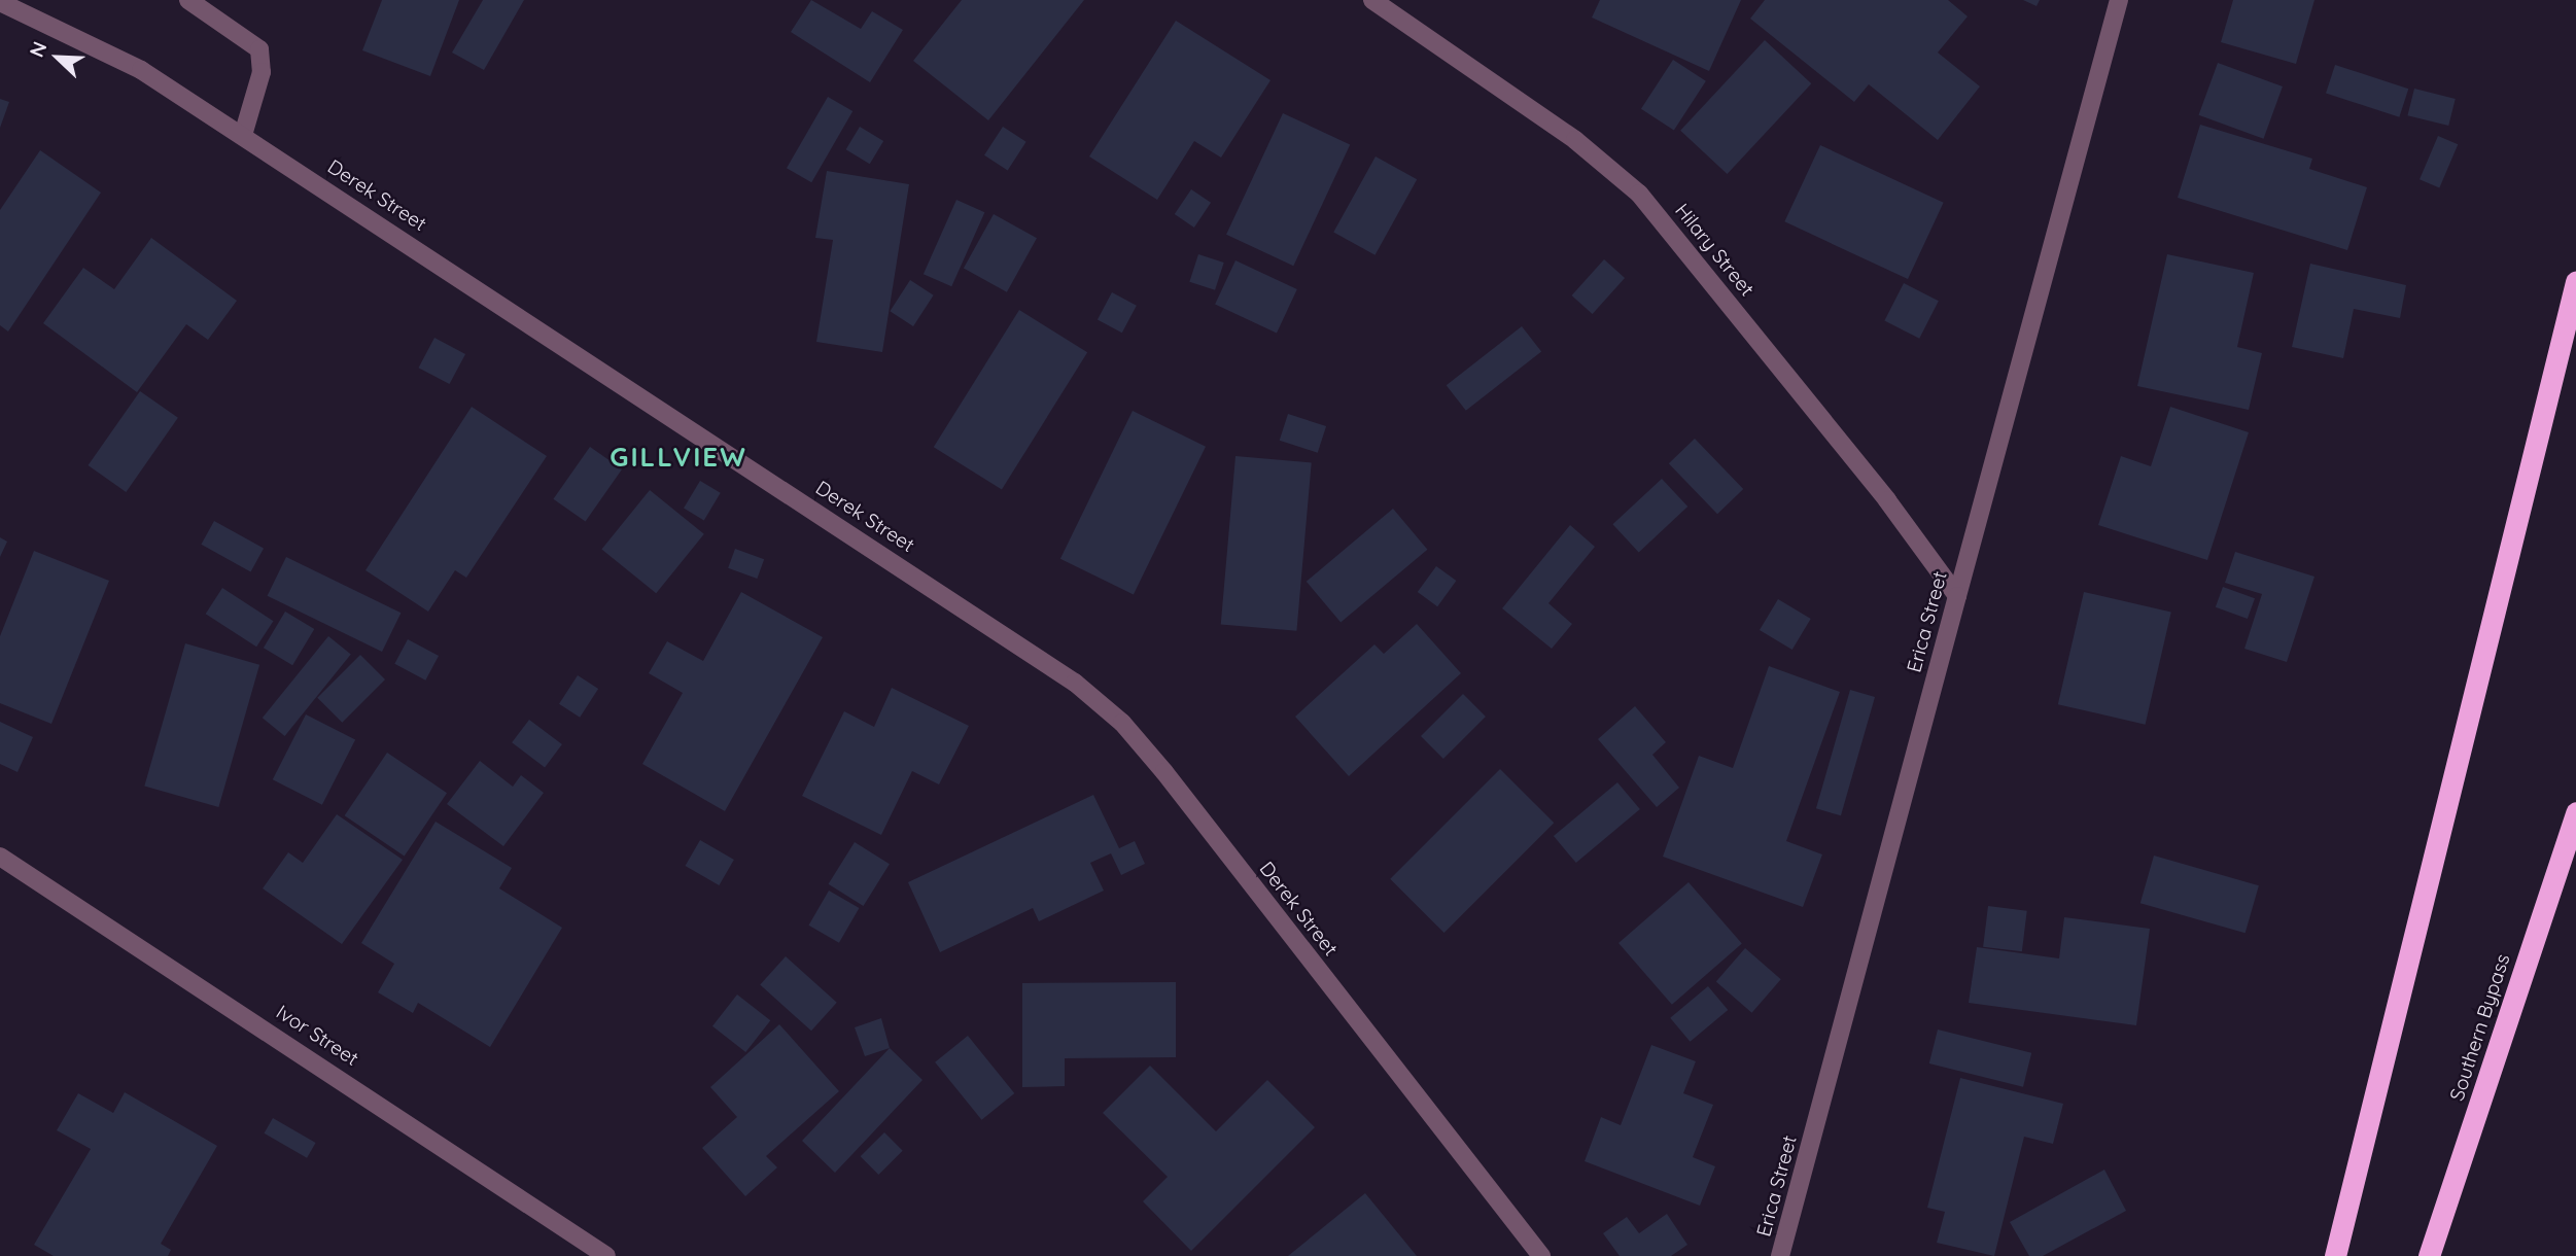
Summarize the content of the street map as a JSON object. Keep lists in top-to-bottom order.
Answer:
{
  "streets": {
    "highway": ["Southern Bypass"],
    "street": [
      "Derek Street",
      "Hilary Street",
      "Erica Street",
      "Ivor Street"
    ]
  },
  "crossings": [
    ["Hilary Street", "Erica Street"]
  ],
  "districts": ["GILLVIEW"],
  "north": "top left"
}
